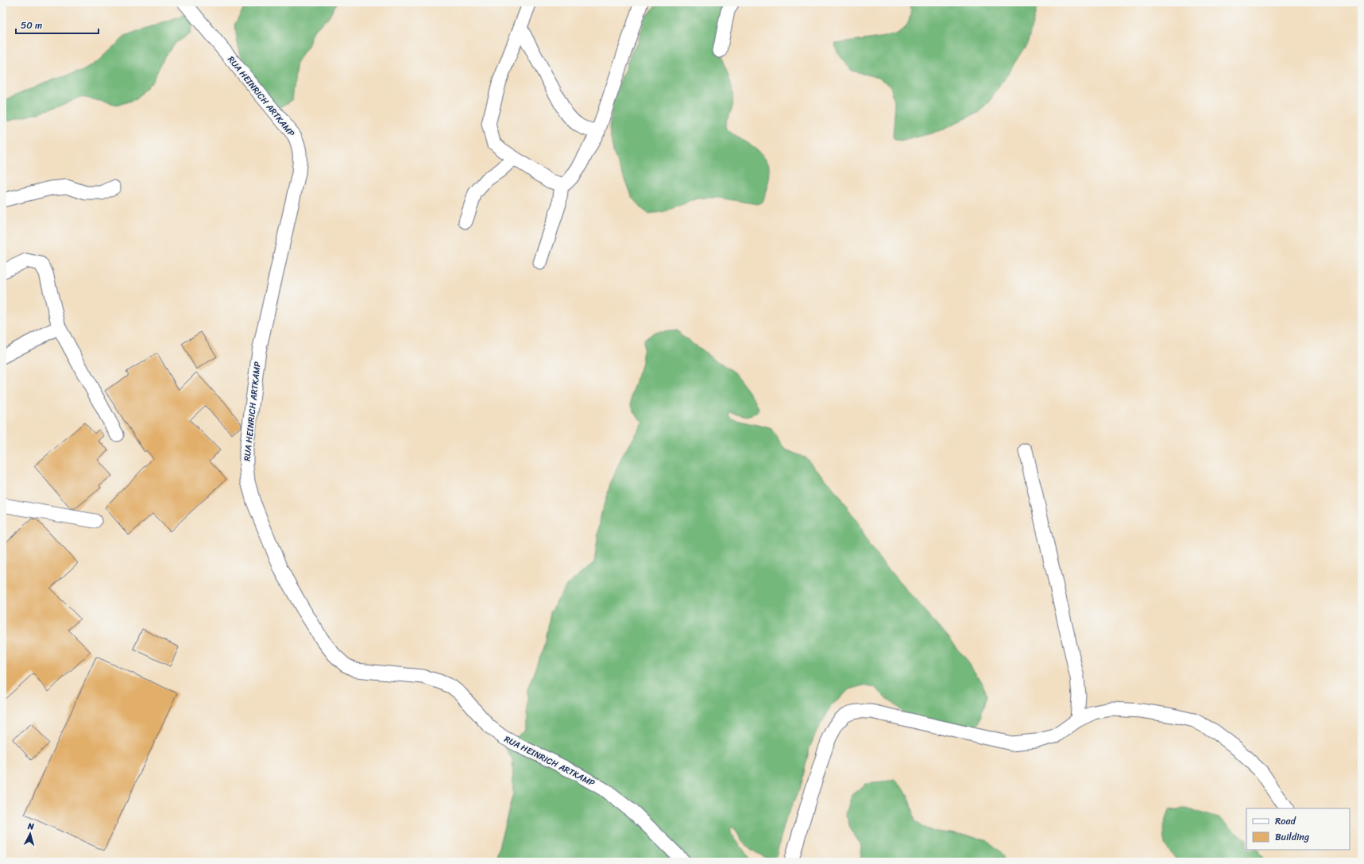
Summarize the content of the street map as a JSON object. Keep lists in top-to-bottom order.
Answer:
{
  "streets": {
    "street": ["RUA HEINRICH ARTKAMP"]
  },
  "legend": ["Road", "Building"],
  "scale_bar": "50 m",
  "north": "top"
}
